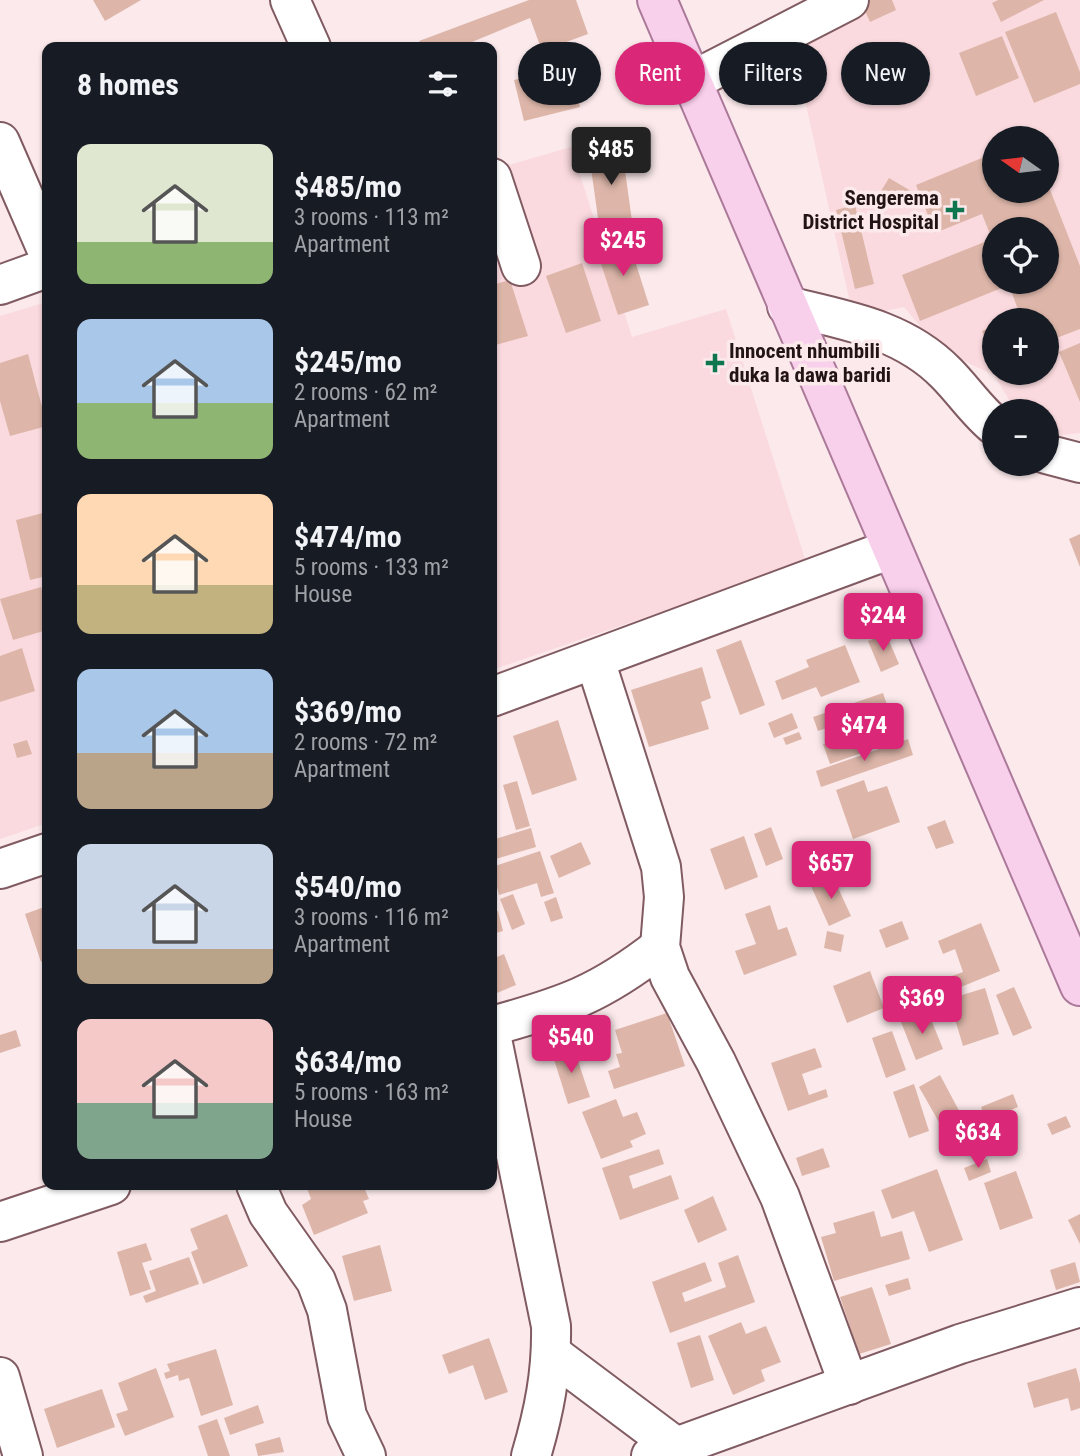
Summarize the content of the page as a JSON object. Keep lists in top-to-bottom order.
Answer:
{
  "places": {
    "health": ["Sengerema District Hospital", "Innocent nhumbili duka la dawa baridi"]
  },
  "north": "left",
  "page": {
    "chip": [
      "Buy",
      "Rent",
      "Filters",
      "New"
    ],
    "heading": "8 homes",
    "map_buttons": ["+", "−"],
    "list": [
      {
        "name": "$485/mo",
        "note": "3 rooms · 113 m² · Apartment"
      },
      {
        "name": "$245/mo",
        "note": "2 rooms · 62 m² · Apartment"
      },
      {
        "name": "$474/mo",
        "note": "5 rooms · 133 m² · House"
      },
      {
        "name": "$369/mo",
        "note": "2 rooms · 72 m² · Apartment"
      },
      {
        "name": "$540/mo",
        "note": "3 rooms · 116 m² · Apartment"
      },
      {
        "name": "$634/mo",
        "note": "5 rooms · 163 m² · House"
      }
    ],
    "price": [
      "$485",
      "$245",
      "$244",
      "$474",
      "$657",
      "$369",
      "$540",
      "$634"
    ]
  }
}
